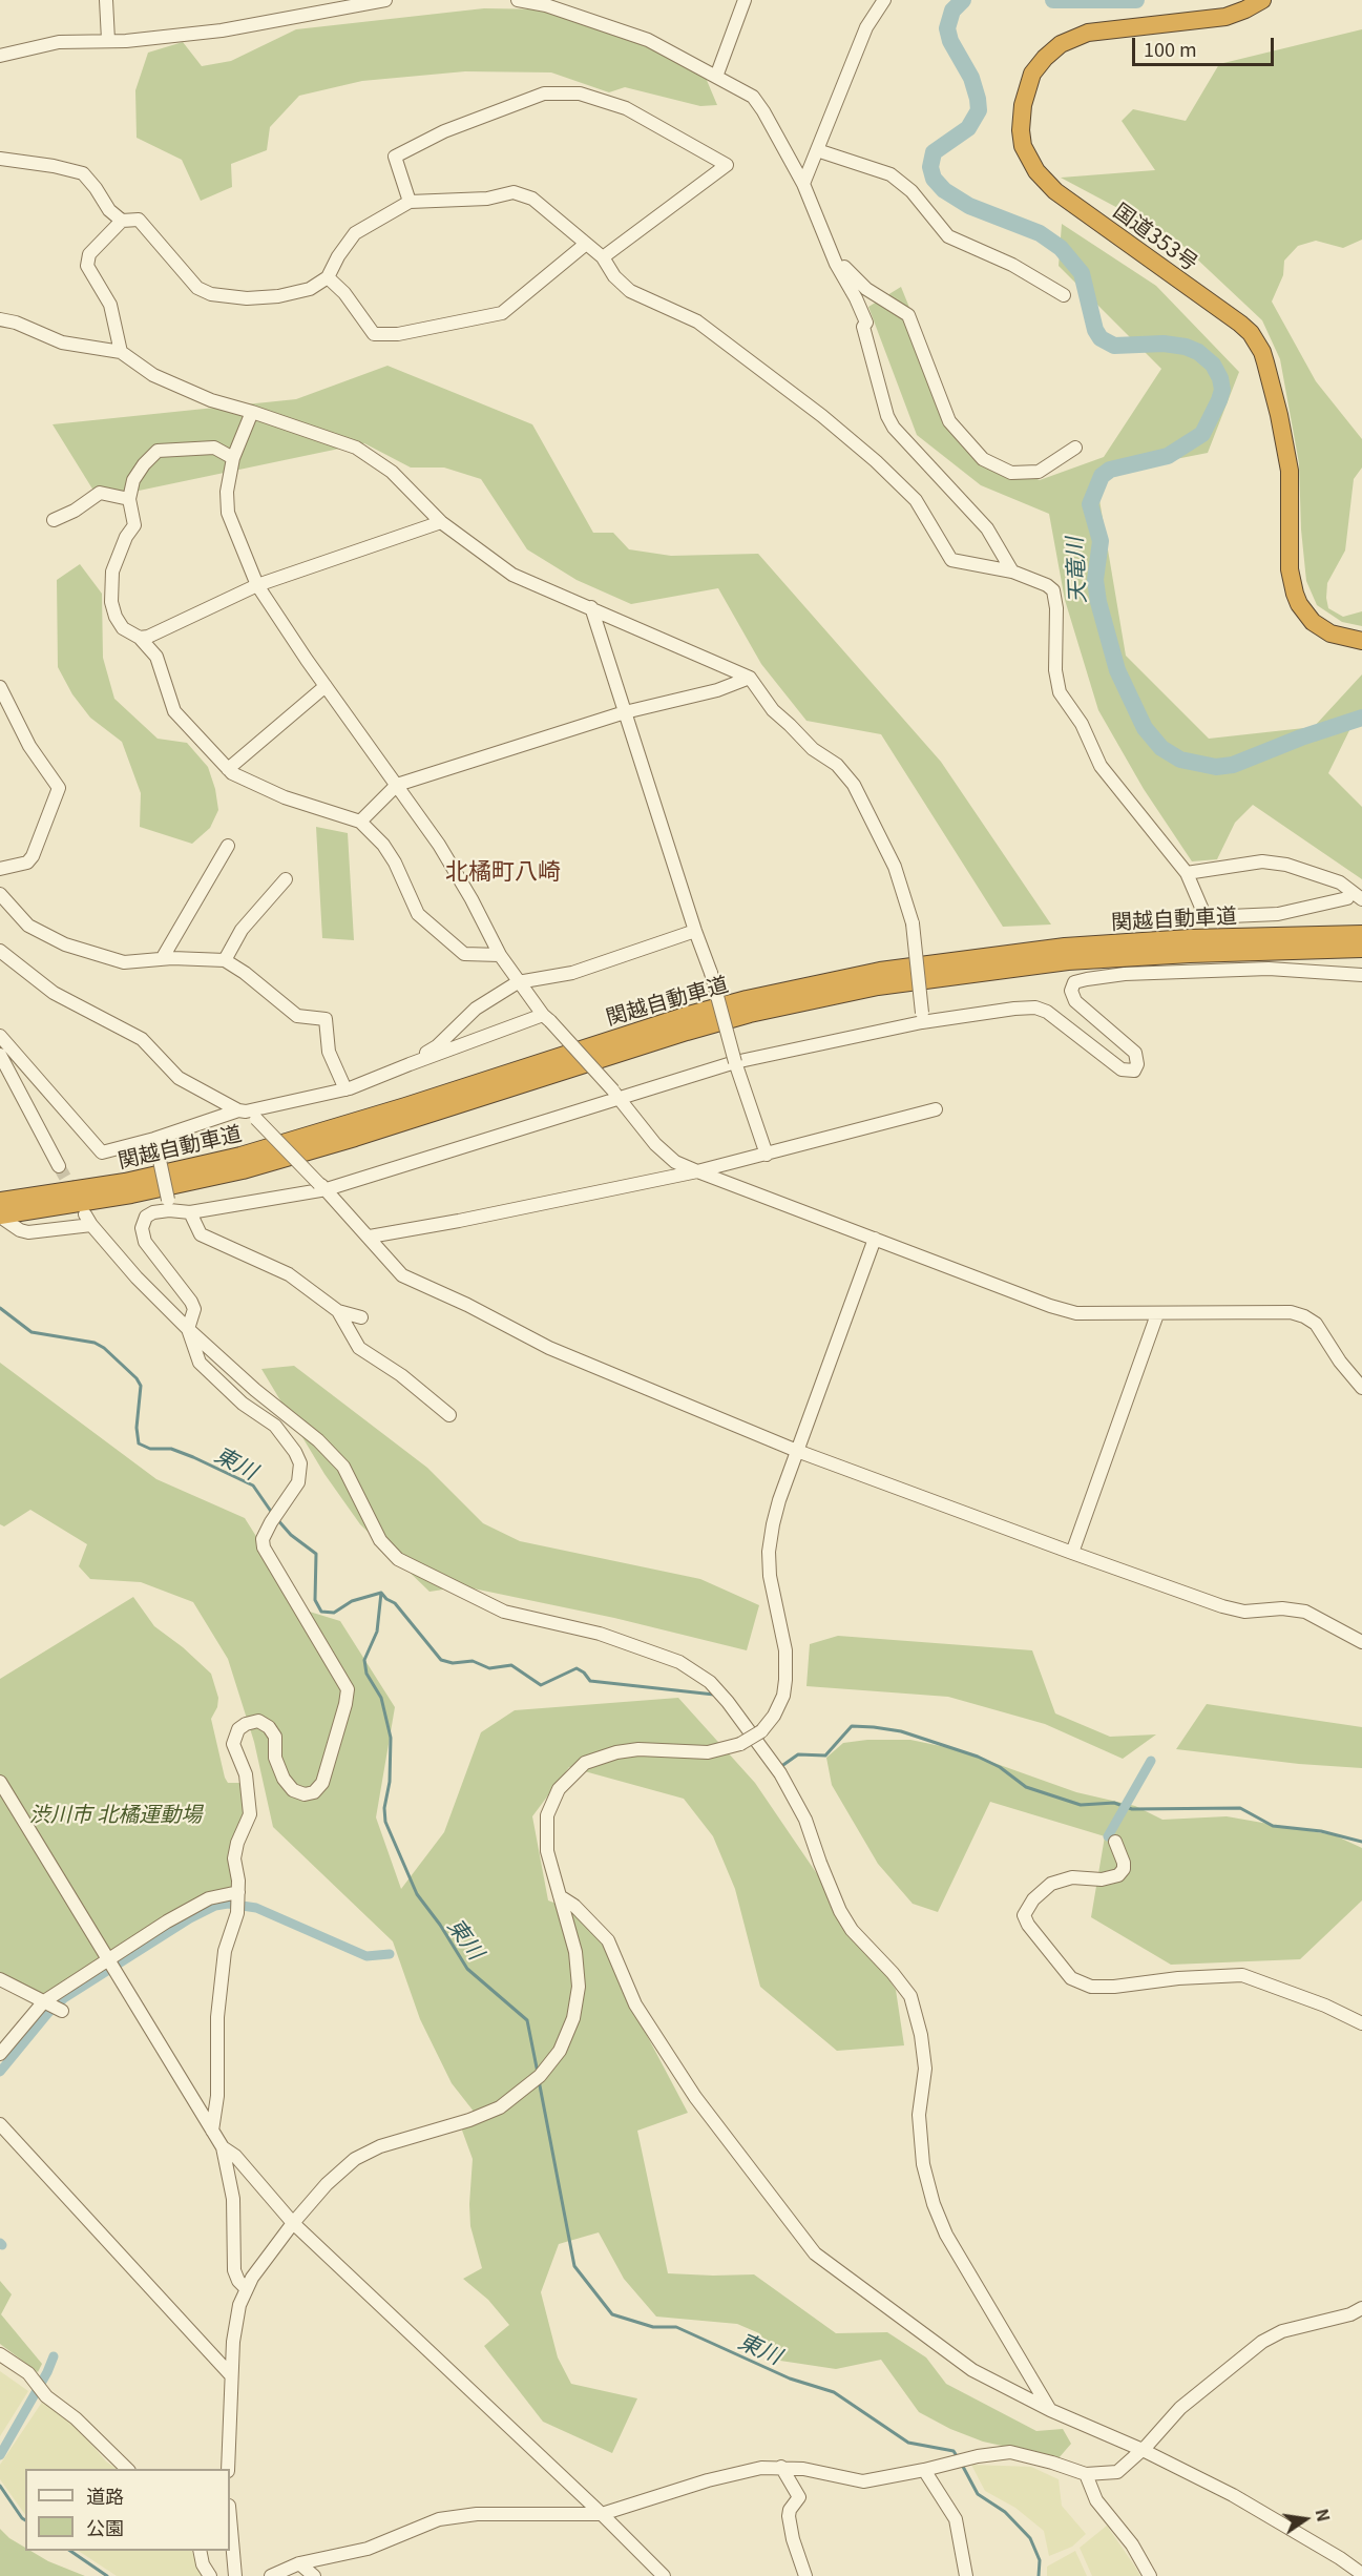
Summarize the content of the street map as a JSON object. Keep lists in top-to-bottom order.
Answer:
{
  "streets": {
    "highway": ["国道353号", "関越自動車道"]
  },
  "districts": ["北橘町八崎"],
  "water": ["天竜川", "東川"],
  "parks": ["渋川市 北橘運動場"],
  "legend": ["道路", "公園"],
  "scale_bar": "100 m",
  "north": "right"
}
